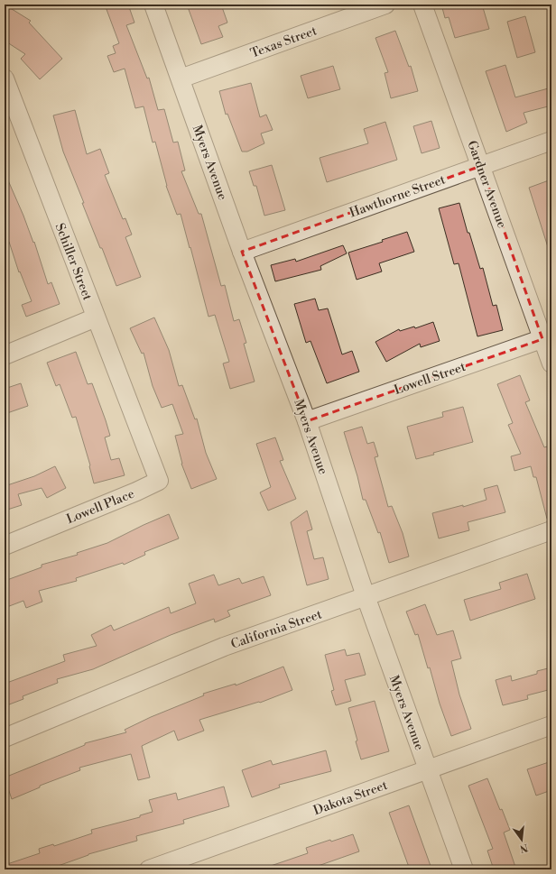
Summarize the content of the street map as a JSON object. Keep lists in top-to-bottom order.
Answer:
{
  "streets": {
    "street": [
      "Texas Street",
      "Myers Avenue",
      "Gardner Avenue",
      "Hawthorne Street",
      "Schiller Street",
      "Lowell Street",
      "Lowell Place",
      "California Street",
      "Dakota Street"
    ]
  },
  "crossings": [
    ["Texas Street", "Myers Avenue"],
    ["Myers Avenue", "Hawthorne Street"],
    ["Myers Avenue", "Lowell Street"],
    ["Myers Avenue", "California Street"],
    ["Myers Avenue", "Dakota Street"],
    ["Gardner Avenue", "Hawthorne Street"],
    ["Gardner Avenue", "Lowell Street"],
    ["Schiller Street", "Lowell Place"]
  ],
  "north": "bottom"
}
